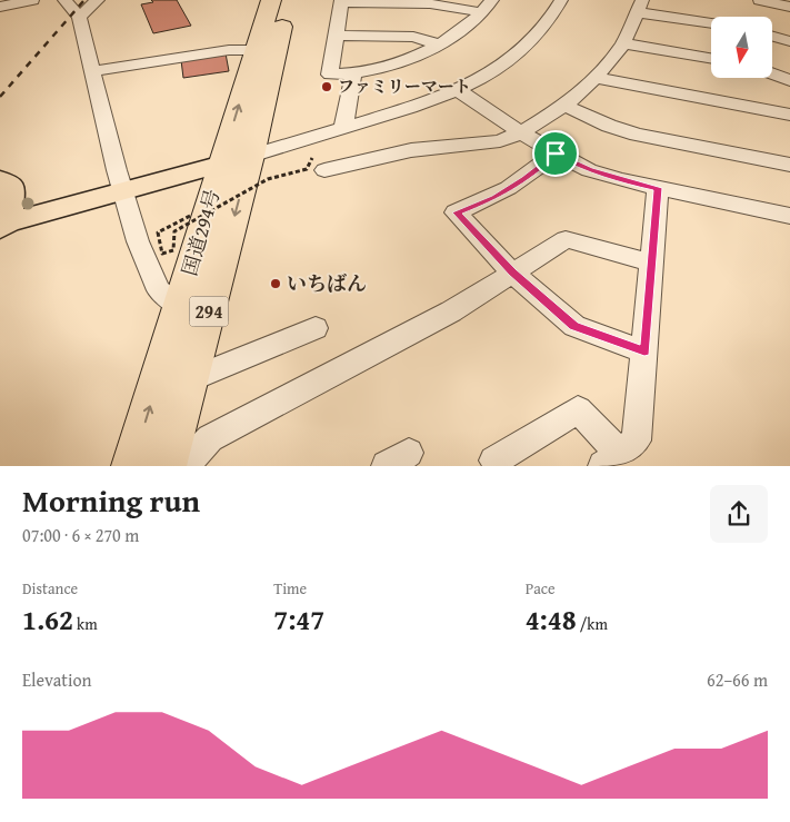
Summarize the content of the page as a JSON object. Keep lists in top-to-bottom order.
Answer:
{
  "streets": {
    "highway": ["国道294号", "294"]
  },
  "places": ["ファミリーマート", "いちばん"],
  "north": "bottom",
  "page": {
    "heading": ["Morning run", "07:00 · 6 × 270 m"],
    "stats": [
      ["Distance", "1.62 km"],
      ["Time", "7:47"],
      ["Pace", "4:48 /km"]
    ],
    "chart": ["Elevation", "62–66 m"]
  }
}
